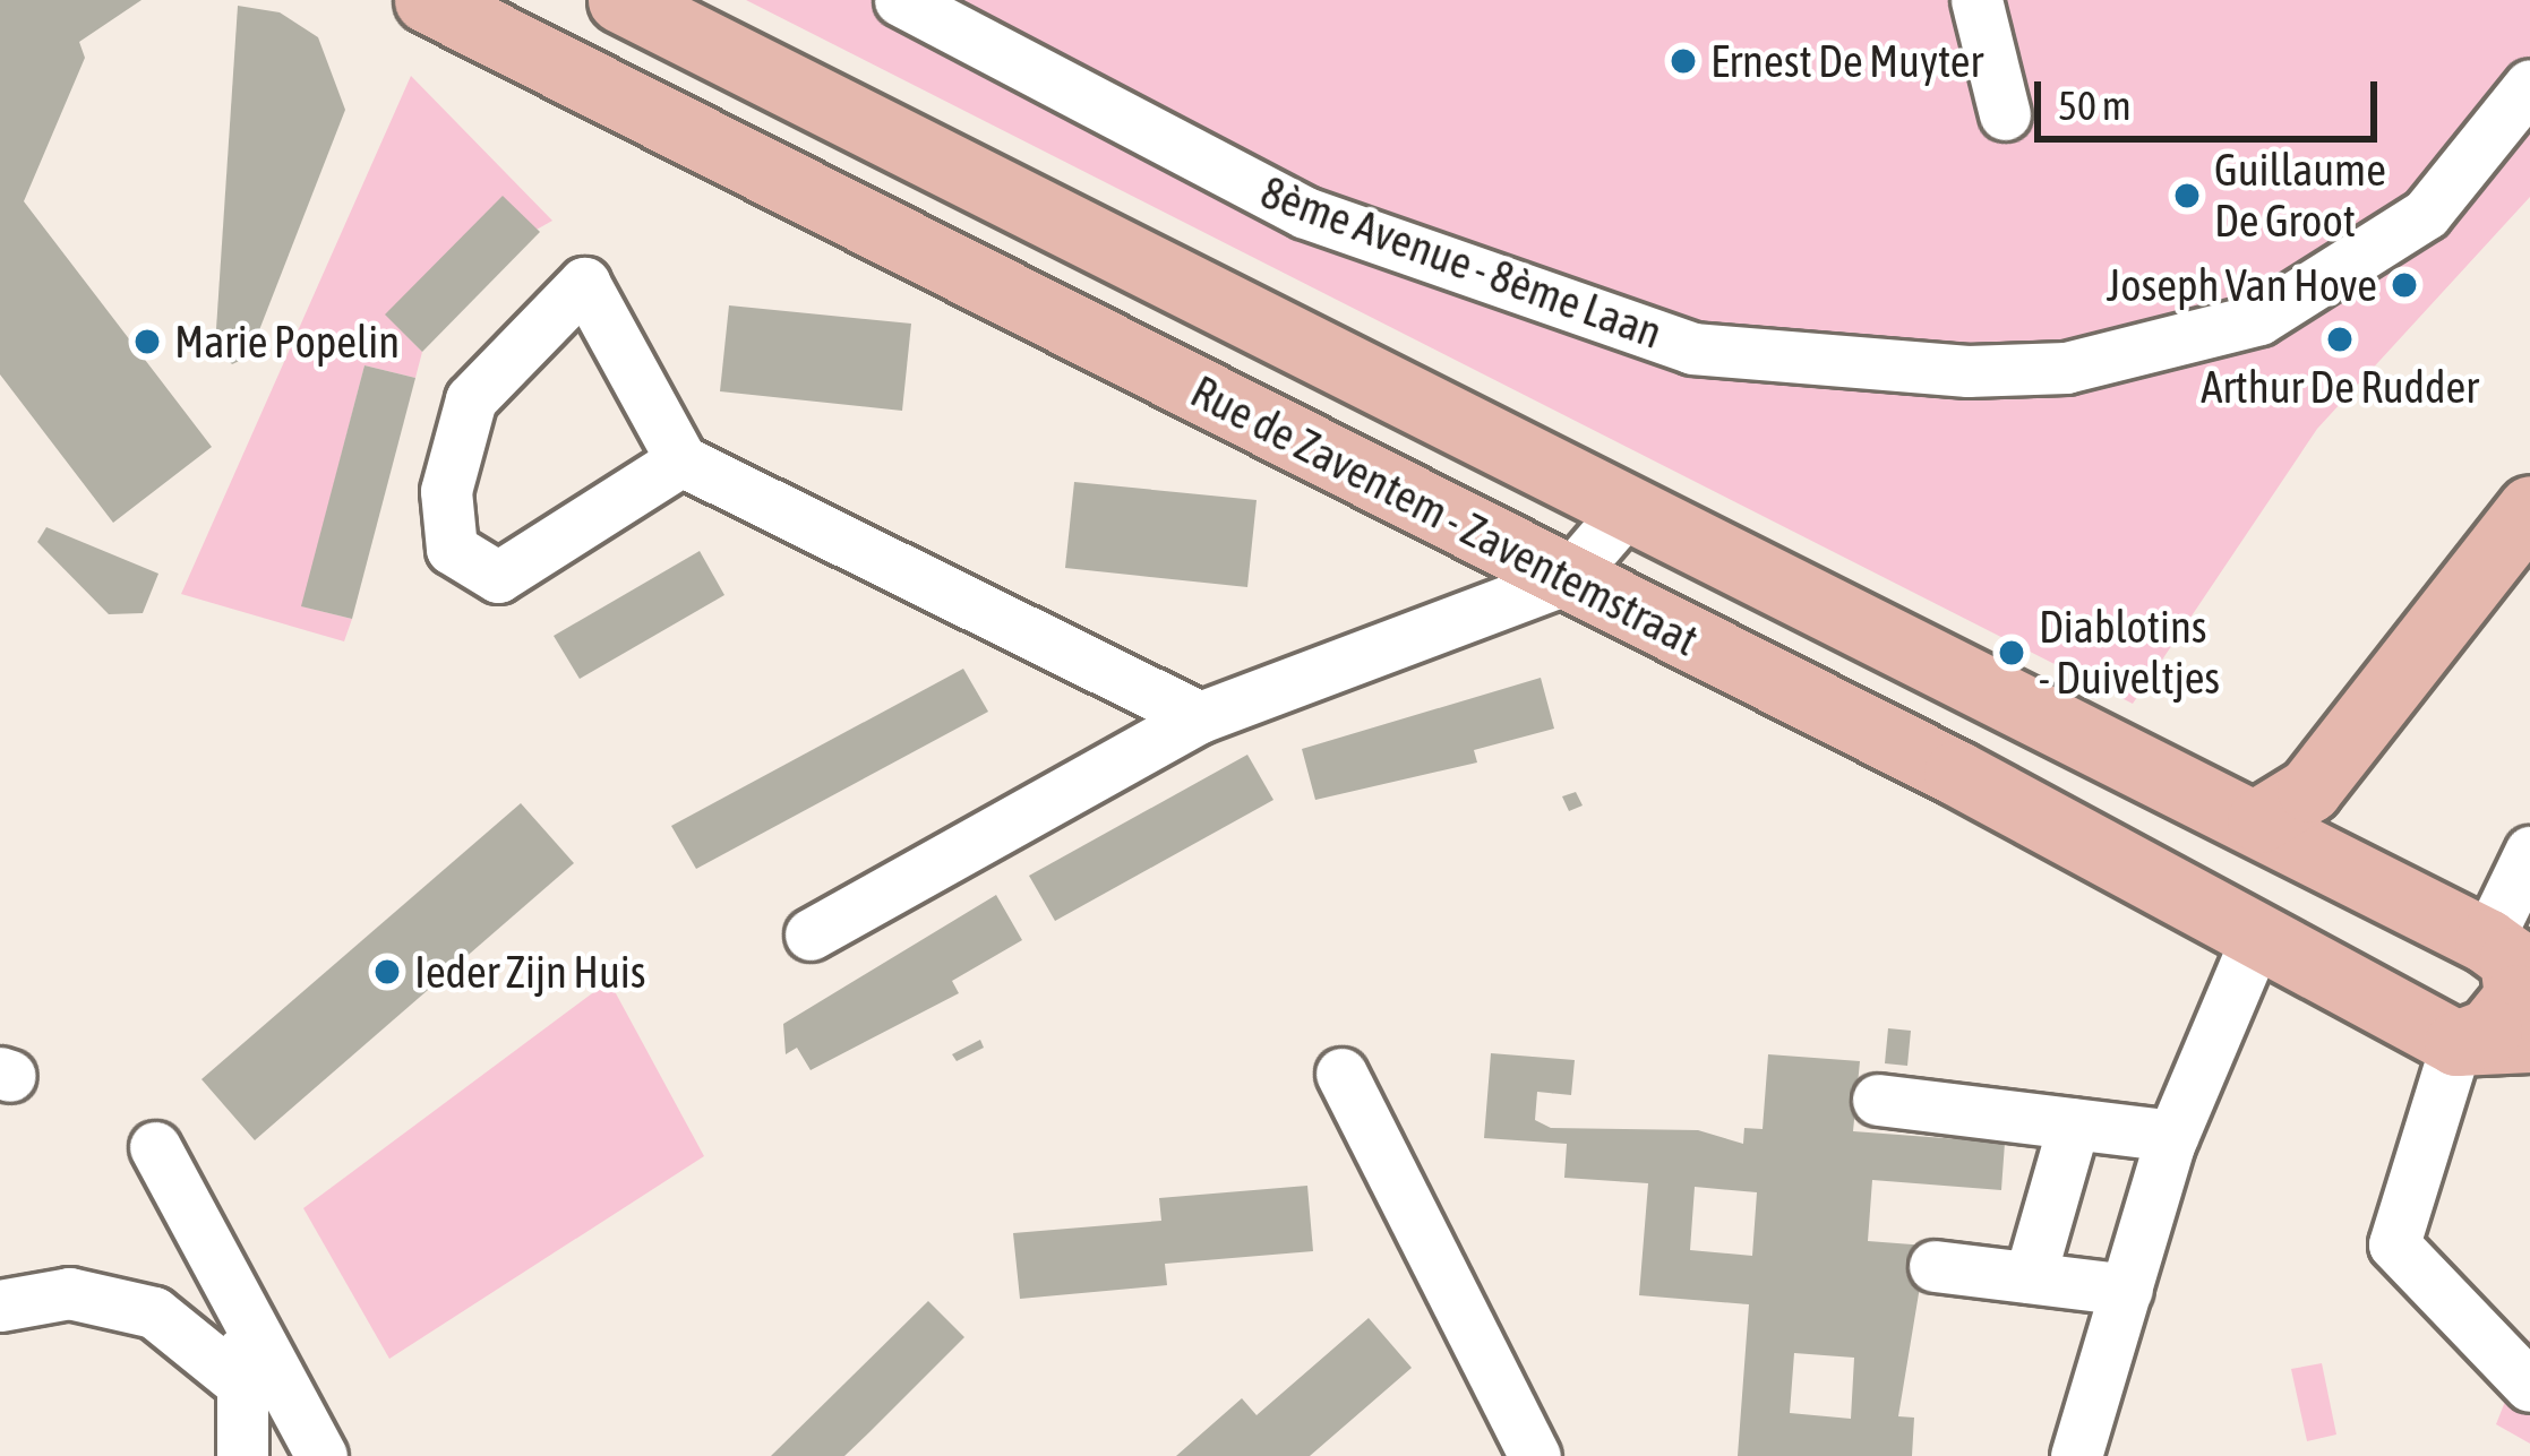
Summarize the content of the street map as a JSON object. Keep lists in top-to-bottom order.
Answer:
{
  "streets": {
    "main road": ["Rue de Zaventem - Zaventemstraat"],
    "street": ["8ème Avenue - 8ème Laan"]
  },
  "places": [
    "Ernest De Muyter",
    "Guillaume De Groot",
    "Joseph Van Hove",
    "Arthur De Rudder",
    "Marie Popelin",
    "Diablotins - Duiveltjes",
    "Ieder Zijn Huis"
  ],
  "scale_bar": "50 m"
}
